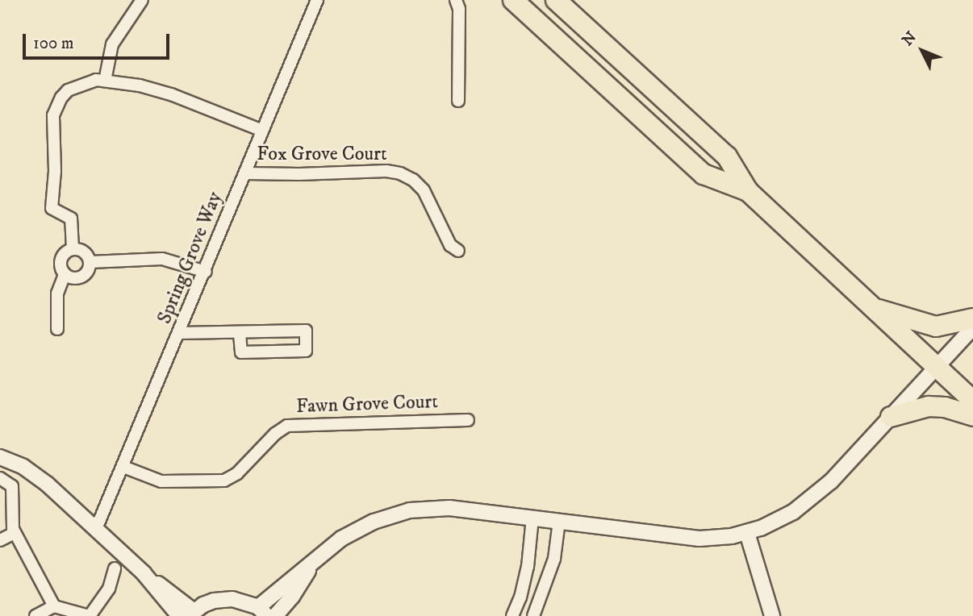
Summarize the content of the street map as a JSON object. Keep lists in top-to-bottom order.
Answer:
{
  "streets": {
    "street": ["Fox Grove Court", "Spring Grove Way", "Fawn Grove Court"]
  },
  "crossings": [
    ["Fox Grove Court", "Spring Grove Way"],
    ["Spring Grove Way", "Fawn Grove Court"]
  ],
  "scale_bar": "100 m",
  "north": "top left"
}
